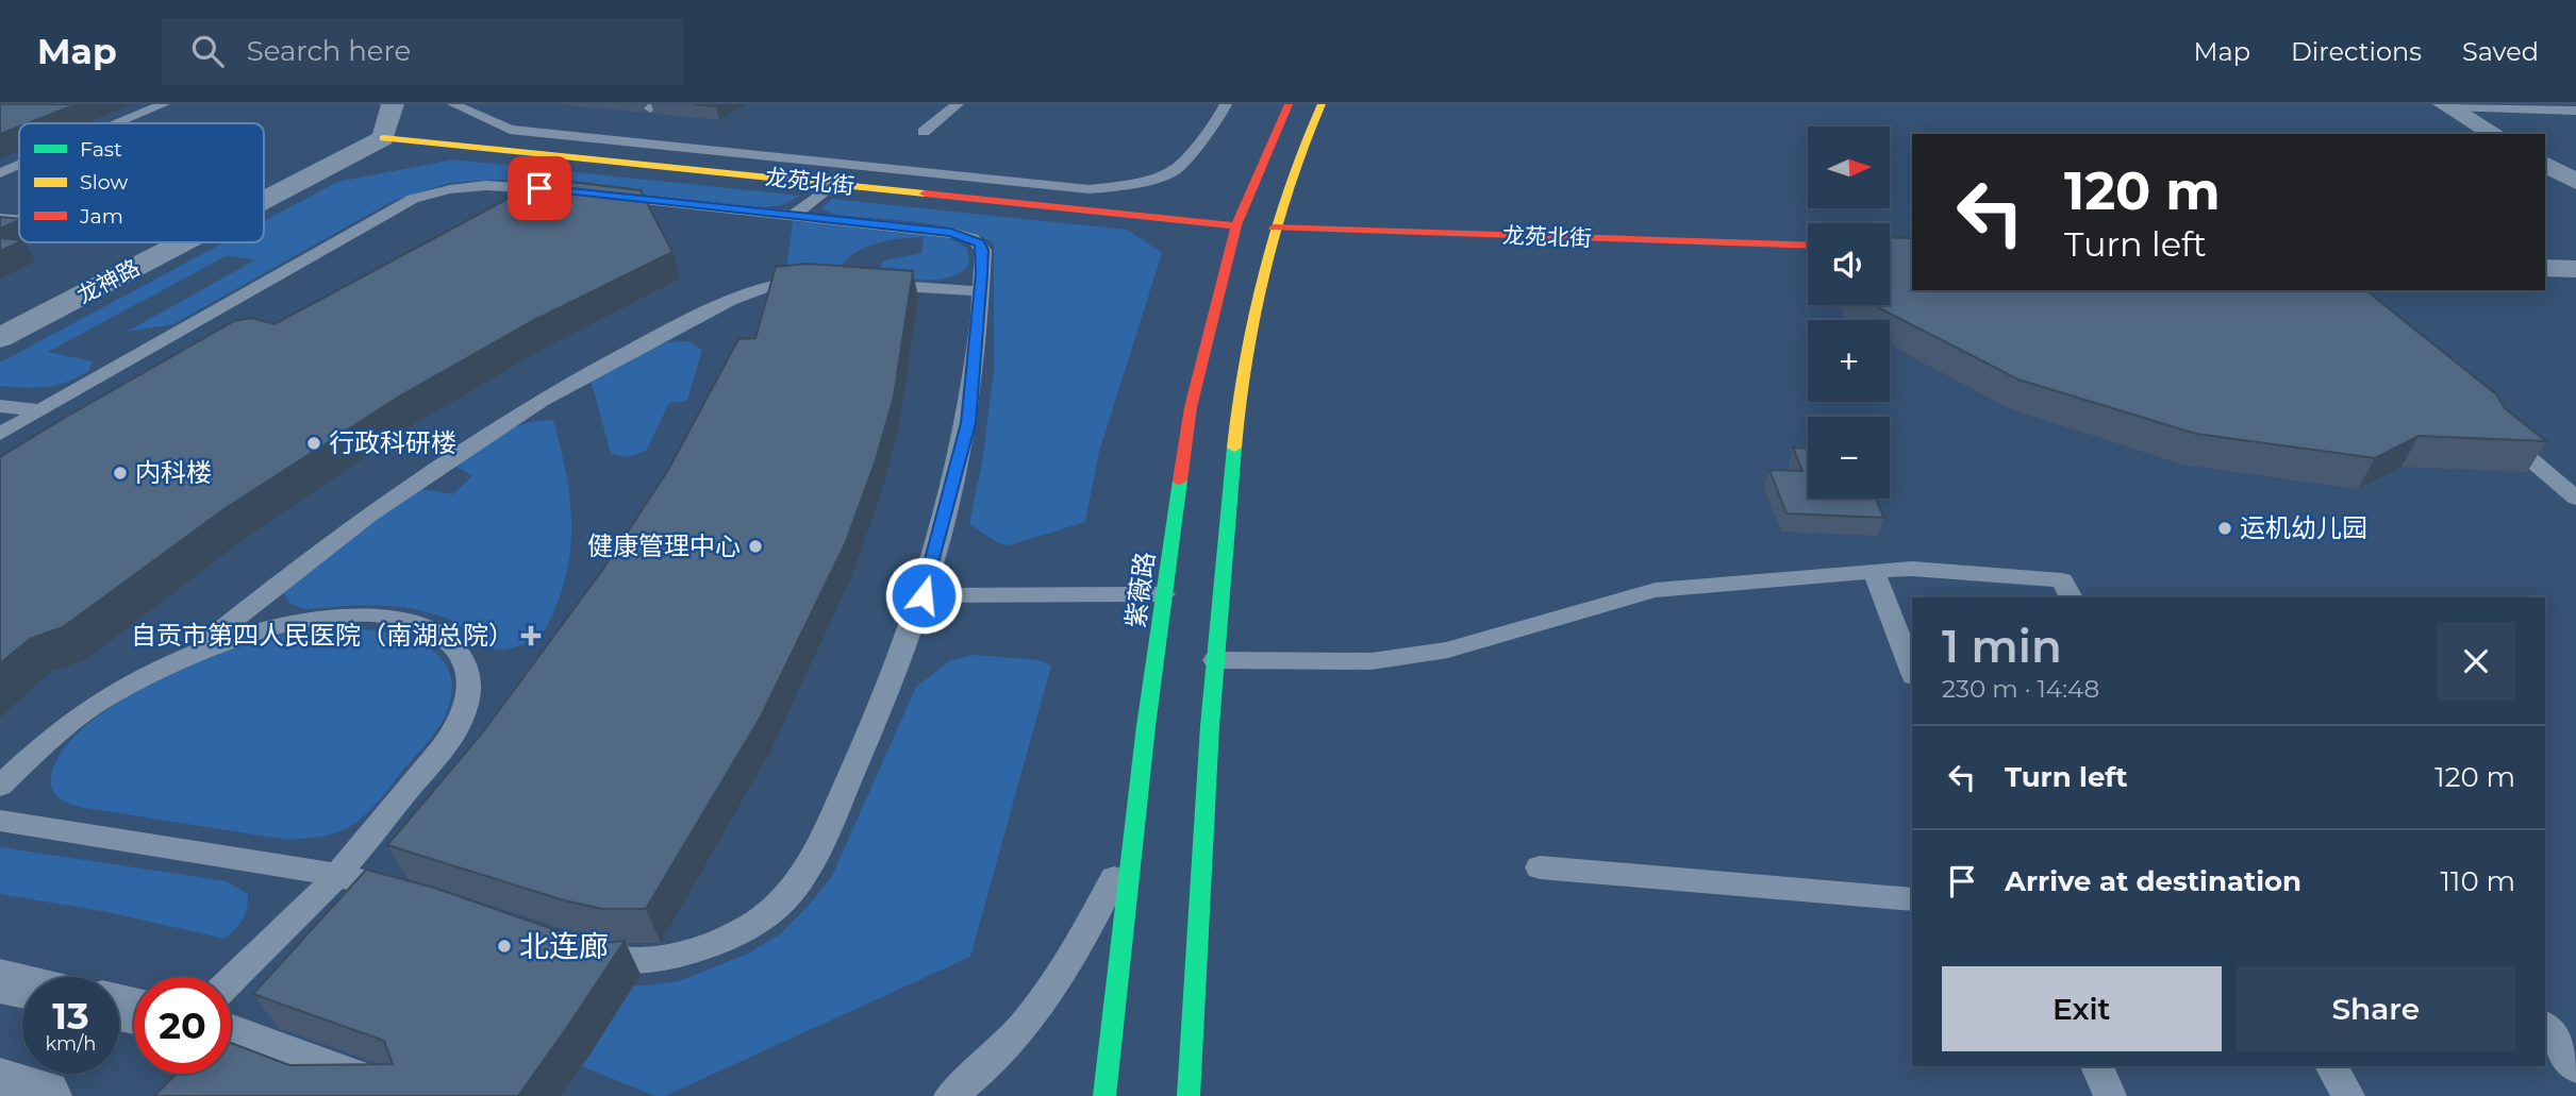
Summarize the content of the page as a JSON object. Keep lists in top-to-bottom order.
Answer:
{
  "streets": {
    "main road": ["龙苑北街", "紫薇路"],
    "street": ["龙神路"]
  },
  "crossings": [
    ["龙苑北街", "龙神路"],
    ["龙苑北街", "紫薇路"]
  ],
  "places": {
    "other": [
      "行政科研楼",
      "内科楼",
      "运机幼儿园",
      "健康管理中心",
      "北连廊"
    ],
    "health": ["自贡市第四人民医院（南湖总院）"]
  },
  "legend": ["Fast", "Slow", "Jam"],
  "north": "right",
  "page": {
    "header": "Map",
    "search": "Search here",
    "nav": ["Map", "Directions", "Saved"],
    "map_buttons": ["+", "−"],
    "turn": ["120 m", "Turn left"],
    "heading": ["1 min", "230 m · 14:48"],
    "list": [
      {
        "name": "Turn left",
        "value": "120 m"
      },
      {
        "name": "Arrive at destination",
        "value": "110 m"
      }
    ],
    "buttons": ["Exit", "Share"],
    "speed": "13 km/h",
    "limit": "20"
  }
}
